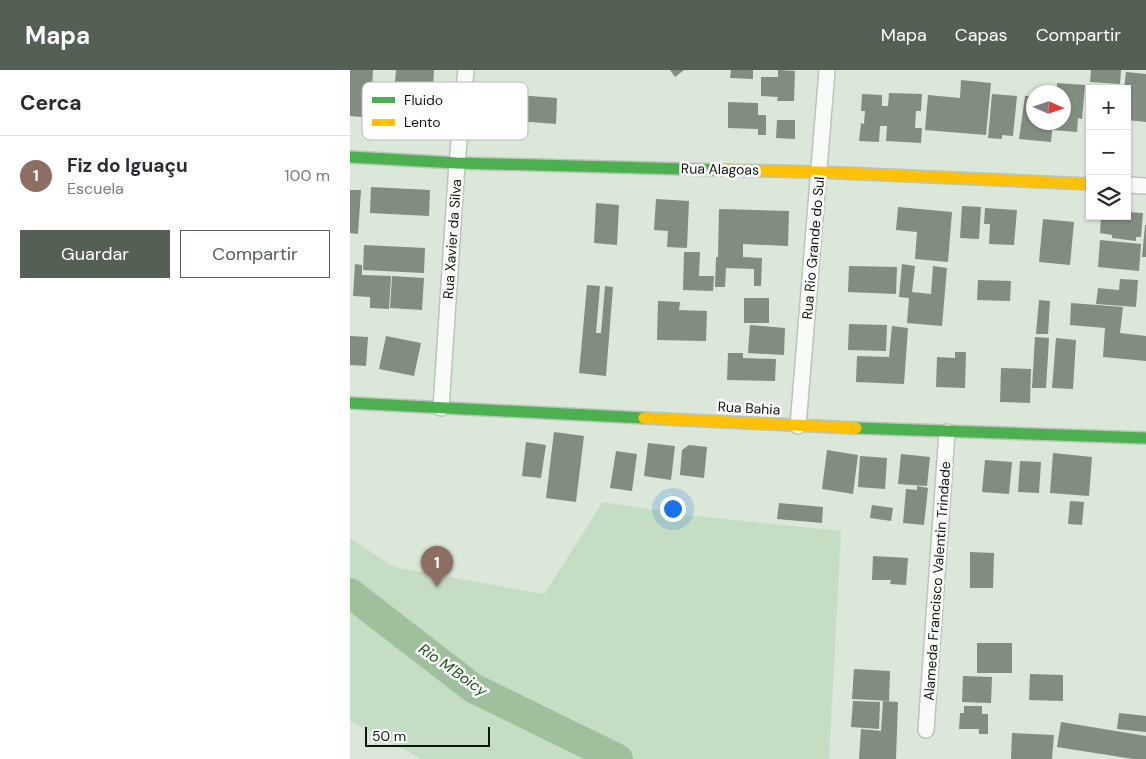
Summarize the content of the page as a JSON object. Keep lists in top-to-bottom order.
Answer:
{
  "streets": {
    "street": [
      "Rua Alagoas",
      "Rua Xavier da Silva",
      "Rua Rio Grande do Sul",
      "Rua Bahia",
      "Alameda Francisco Valentin Trindade"
    ]
  },
  "crossings": [
    ["Rua Alagoas", "Rua Xavier da Silva"],
    ["Rua Alagoas", "Rua Rio Grande do Sul"],
    ["Rua Xavier da Silva", "Rua Bahia"],
    ["Rua Rio Grande do Sul", "Rua Bahia"],
    ["Rua Bahia", "Alameda Francisco Valentin Trindade"]
  ],
  "water": ["Rio M'Boicy"],
  "legend": ["Fluido", "Lento"],
  "scale_bar": "50 m",
  "north": "right",
  "page": {
    "header": "Mapa",
    "nav": ["Mapa", "Capas", "Compartir"],
    "heading": "Cerca",
    "map_buttons": ["+", "−"],
    "list": [
      {
        "mark": "1",
        "name": "Fiz do Iguaçu",
        "note": "Escuela",
        "value": "100 m"
      }
    ],
    "buttons": ["Guardar", "Compartir"],
    "pins": "1",
    "scale": "50 m"
  }
}
